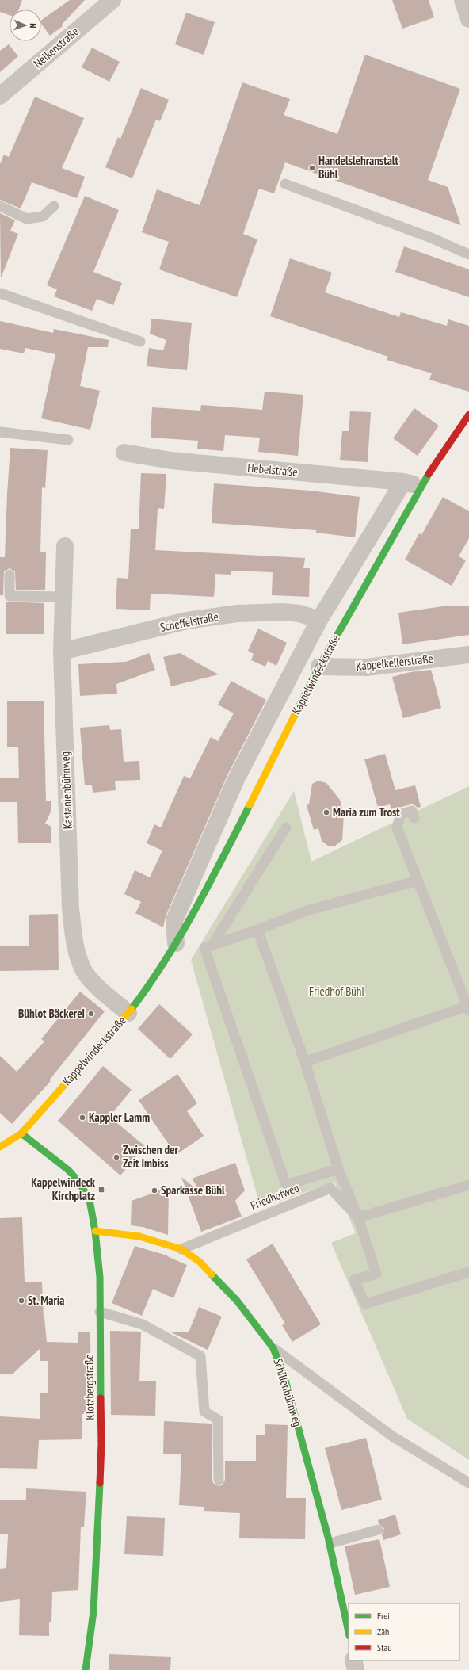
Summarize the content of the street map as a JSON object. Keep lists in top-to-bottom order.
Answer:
{
  "streets": {
    "street": [
      "Nelkenstraße",
      "Hebelstraße",
      "Scheffelstraße",
      "Kappelkellerstraße",
      "Kappelwindeckstraße",
      "Kastanienbühnweg",
      "Klotzbergstraße",
      "Schillenbühnweg"
    ],
    "lane": ["Friedhofweg"]
  },
  "crossings": [
    ["Hebelstraße", "Kappelwindeckstraße"],
    ["Scheffelstraße", "Kappelwindeckstraße"],
    ["Scheffelstraße", "Kastanienbühnweg"],
    ["Kappelkellerstraße", "Kappelwindeckstraße"],
    ["Kappelwindeckstraße", "Kastanienbühnweg"],
    ["Kappelwindeckstraße", "Klotzbergstraße"],
    ["Friedhofweg", "Schillenbühnweg"],
    ["Klotzbergstraße", "Schillenbühnweg"]
  ],
  "parks": ["Friedhof Bühl"],
  "places": {
    "other": [
      "Handelslehranstalt Bühl",
      "Maria zum Trost",
      "Bühlot Bäckerei",
      "Kappler Lamm",
      "Zwischen der Zeit Imbiss",
      "Sparkasse Bühl",
      "St. Maria"
    ],
    "transit": ["Kappelwindeck Kirchplatz"]
  },
  "legend": ["Frei", "Zäh", "Stau"],
  "north": "right"
}
